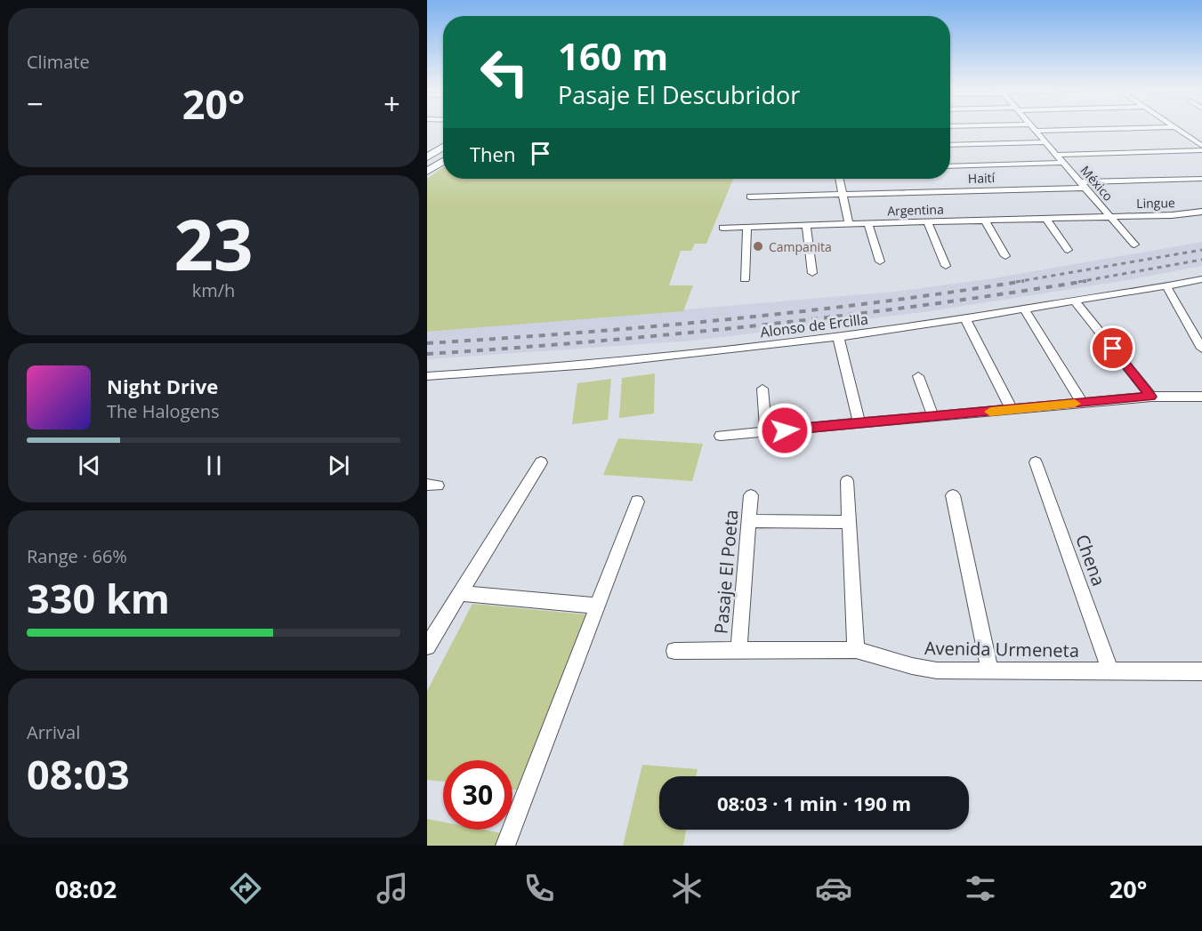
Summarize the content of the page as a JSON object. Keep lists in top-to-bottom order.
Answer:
{
  "streets": {
    "street": [
      "Haití",
      "México",
      "Lingue",
      "Argentina",
      "Alonso de Ercilla",
      "Chena",
      "Pasaje El Poeta",
      "Avenida Urmeneta"
    ]
  },
  "crossings": [
    ["Haití", "México"],
    ["México", "Lingue"],
    ["México", "Argentina"],
    ["Lingue", "Argentina"],
    ["Chena", "Avenida Urmeneta"],
    ["Pasaje El Poeta", "Avenida Urmeneta"]
  ],
  "places": ["Campanita"],
  "page": {
    "tile": [
      "Climate",
      ["23", "km/h"],
      ["Range · 66%", "330 km"],
      ["Arrival", "08:03"]
    ],
    "turn": ["160 m", "Pasaje El Descubridor"],
    "heat": ["−", "20°", "+"],
    "then": "Then",
    "song": ["Night Drive", "The Halogens"],
    "limit": "30",
    "trip": "08:03 · 1 min · 190 m",
    "tabs": ["08:02", "20°"]
  }
}
